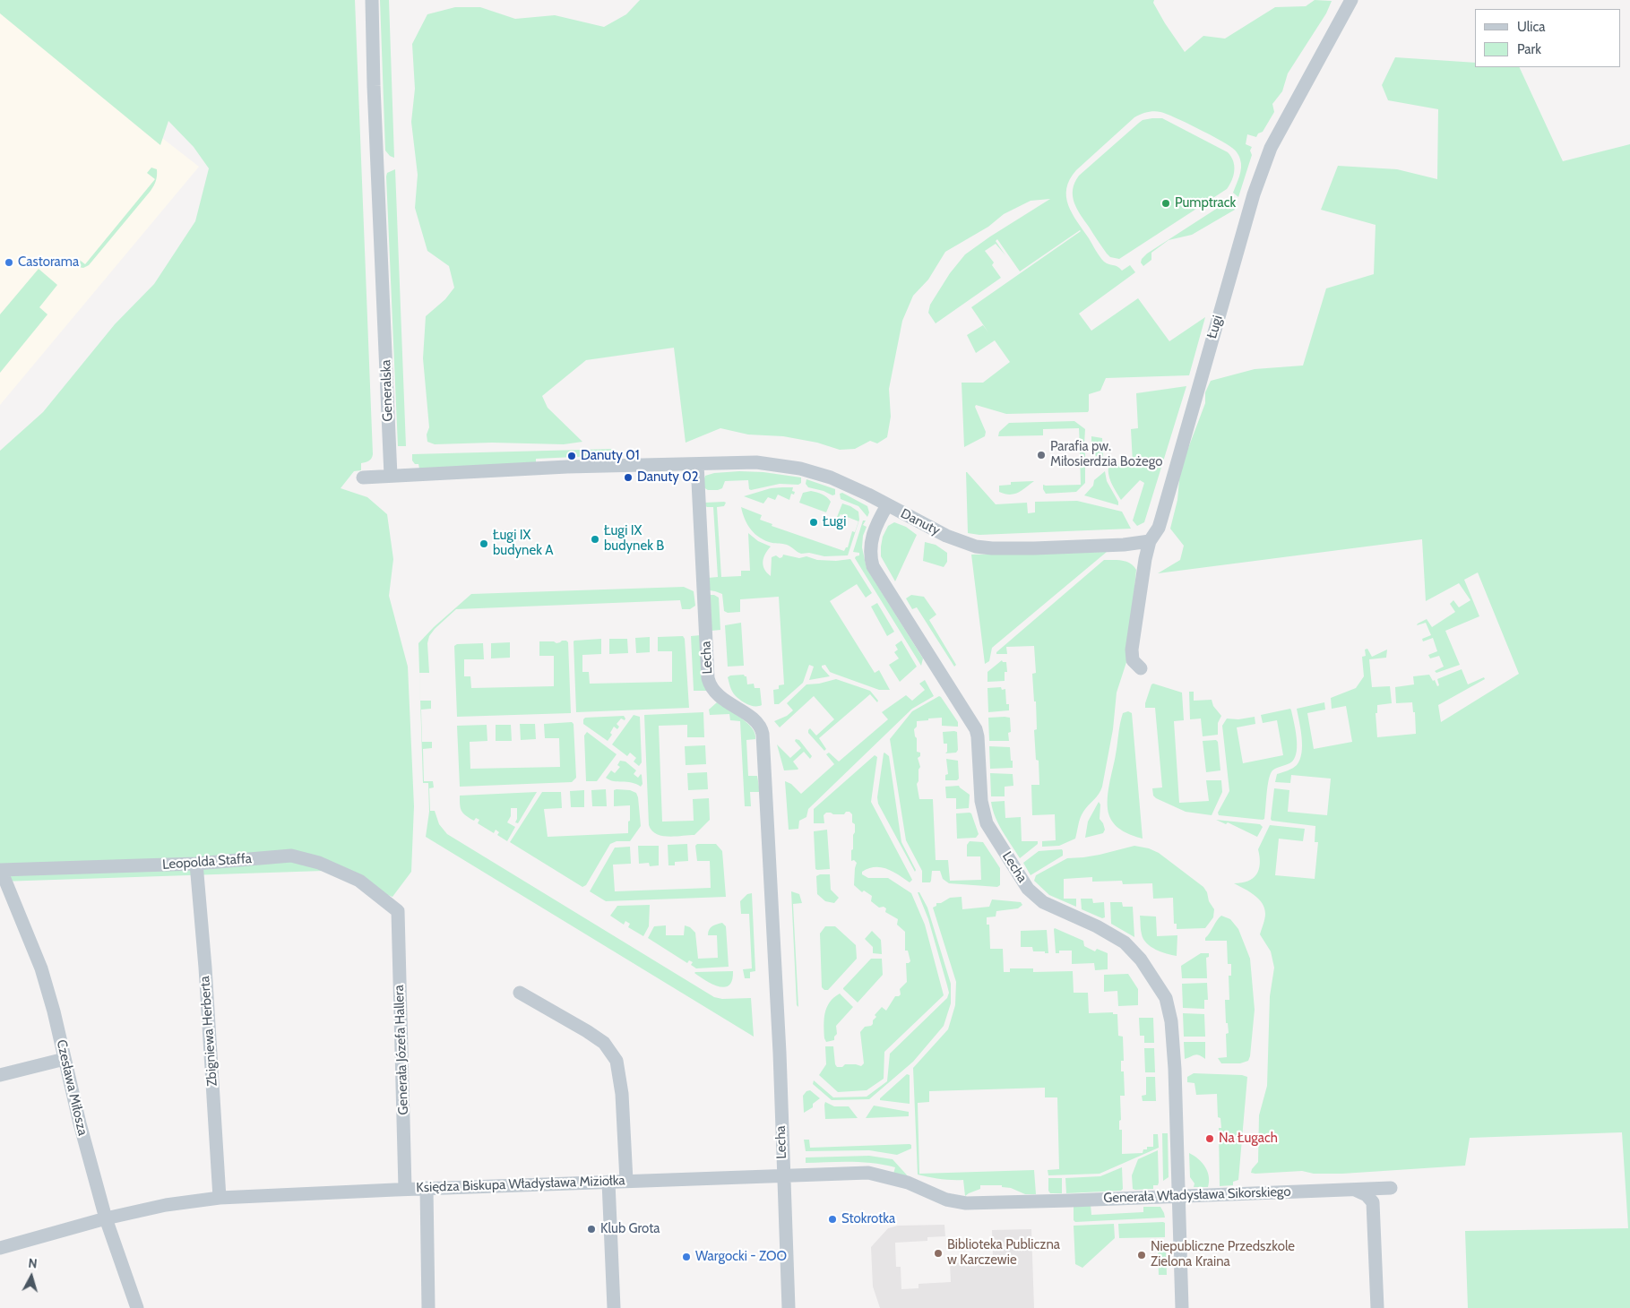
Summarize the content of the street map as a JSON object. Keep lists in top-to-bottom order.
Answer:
{
  "streets": {
    "street": [
      "Ługi",
      "Generalska",
      "Danuty",
      "Lecha",
      "Leopolda Staffa",
      "Zbigniewa Herberta",
      "Generała Józefa Hallera",
      "Czesława Miłosza",
      "Księdza Biskupa Władysława Miziołka",
      "Generała Władysława Sikorskiego"
    ]
  },
  "crossings": [
    ["Ługi", "Danuty"],
    ["Danuty", "Lecha"],
    ["Lecha", "Księdza Biskupa Władysława Miziołka"],
    ["Lecha", "Generała Władysława Sikorskiego"],
    ["Leopolda Staffa", "Zbigniewa Herberta"],
    ["Leopolda Staffa", "Generała Józefa Hallera"],
    ["Leopolda Staffa", "Czesława Miłosza"],
    ["Zbigniewa Herberta", "Księdza Biskupa Władysława Miziołka"],
    ["Generała Józefa Hallera", "Księdza Biskupa Władysława Miziołka"],
    ["Czesława Miłosza", "Księdza Biskupa Władysława Miziołka"],
    ["Księdza Biskupa Władysława Miziołka", "Generała Władysława Sikorskiego"]
  ],
  "places": [
    "Pumptrack",
    "Castorama",
    "Parafia pw. Miłosierdzia Bożego",
    "Danuty 01",
    "Danuty 02",
    "Ługi",
    "Ługi IX budynek B",
    "Ługi IX budynek A",
    "Na Ługach",
    "Stokrotka",
    "Klub Grota",
    "Biblioteka Publiczna w Karczewie",
    "Niepubliczne Przedszkole Zielona Kraina",
    "Wargocki - ZOO"
  ],
  "legend": ["Ulica", "Park"],
  "north": "top"
}
